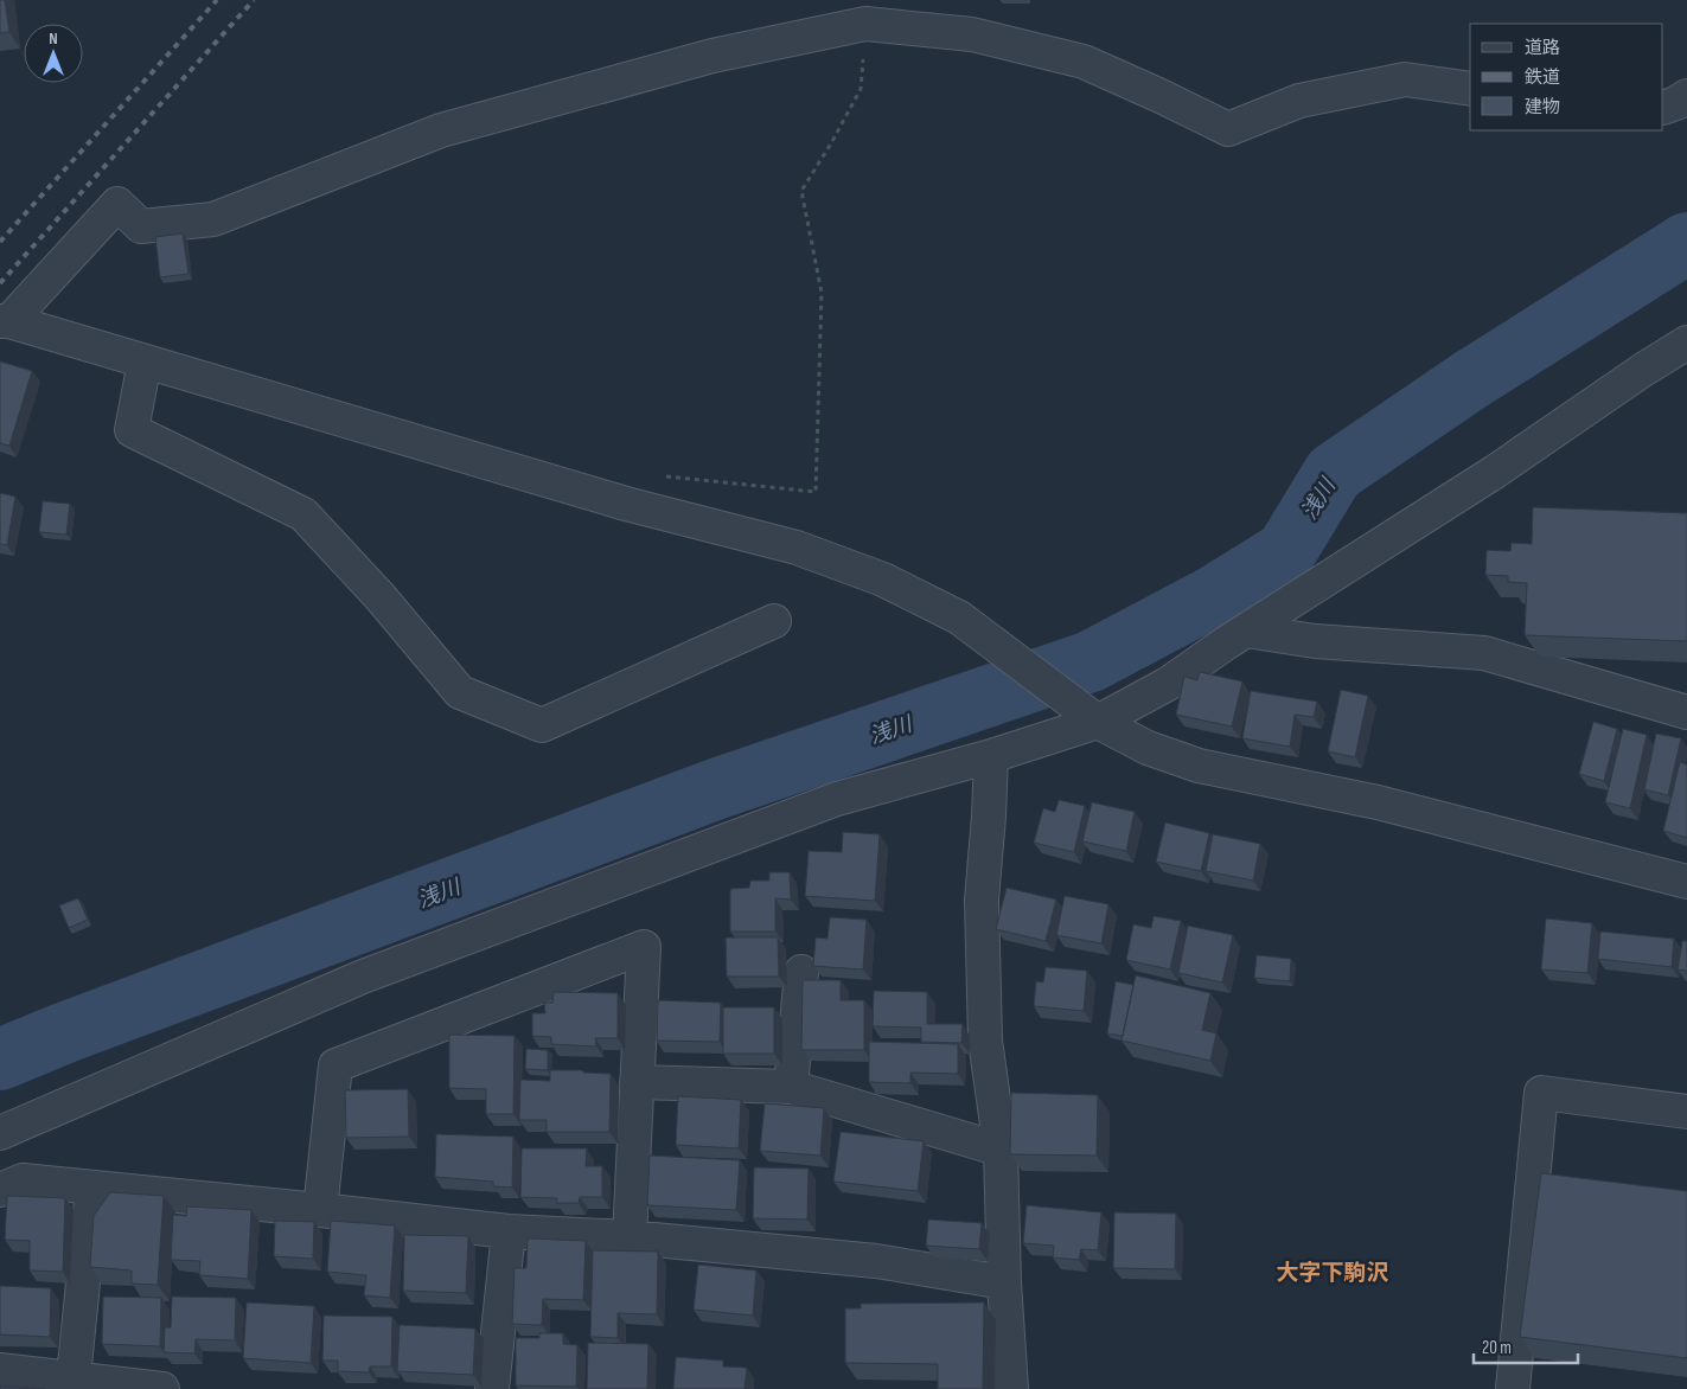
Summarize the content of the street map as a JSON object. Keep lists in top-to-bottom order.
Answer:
{
  "districts": ["大字下駒沢"],
  "water": ["浅川"],
  "legend": ["道路", "鉄道", "建物"],
  "scale_bar": "20 m",
  "north": "top"
}
